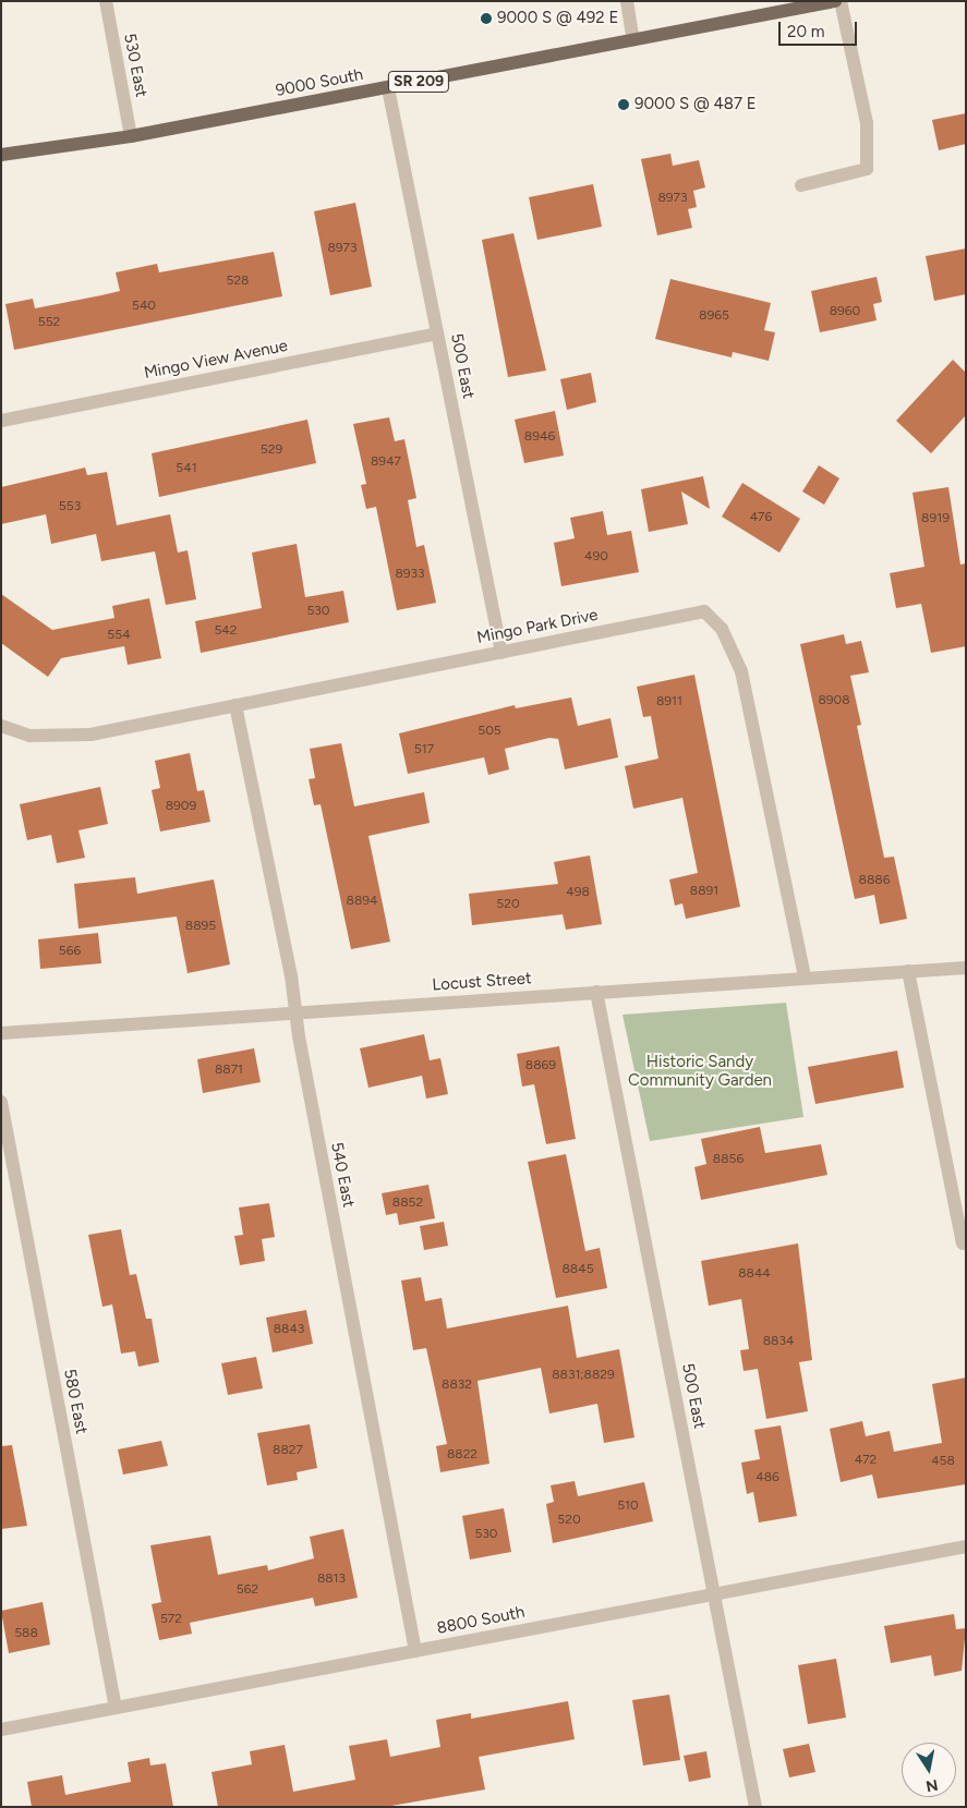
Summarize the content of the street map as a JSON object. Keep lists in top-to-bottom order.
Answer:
{
  "streets": {
    "main road": ["SR 209", "9000 South"],
    "street": [
      "530 East",
      "Mingo View Avenue",
      "500 East",
      "Mingo Park Drive",
      "Locust Street",
      "540 East",
      "580 East",
      "8800 South"
    ]
  },
  "crossings": [
    ["530 East", "9000 South"],
    ["9000 South", "500 East"],
    ["Mingo View Avenue", "500 East"],
    ["500 East", "Mingo Park Drive"],
    ["500 East", "Locust Street"],
    ["500 East", "8800 South"],
    ["Mingo Park Drive", "Locust Street"],
    ["Mingo Park Drive", "540 East"],
    ["Locust Street", "540 East"],
    ["540 East", "8800 South"],
    ["580 East", "8800 South"]
  ],
  "parks": ["Historic Sandy Community Garden"],
  "places": ["9000 S @ 492 E", "9000 S @ 487 E"],
  "house_numbers": [
    "8973",
    "8973",
    "528",
    "540",
    "8960",
    "8965",
    "552",
    "8946",
    "529",
    "8947",
    "541",
    "553",
    "476",
    "8919",
    "490",
    "8933",
    "530",
    "542",
    "554",
    "8908",
    "8911",
    "505",
    "517",
    "8909",
    "8886",
    "8891",
    "498",
    "8894",
    "520",
    "8895",
    "566",
    "8869",
    "8871",
    "8856",
    "8852",
    "8845",
    "8844",
    "8843",
    "8834",
    "8831;8829",
    "8832",
    "8827",
    "8822",
    "472",
    "458",
    "486",
    "510",
    "520",
    "530",
    "8813",
    "562",
    "572",
    "588"
  ],
  "scale_bar": "20 m",
  "north": "bottom"
}
